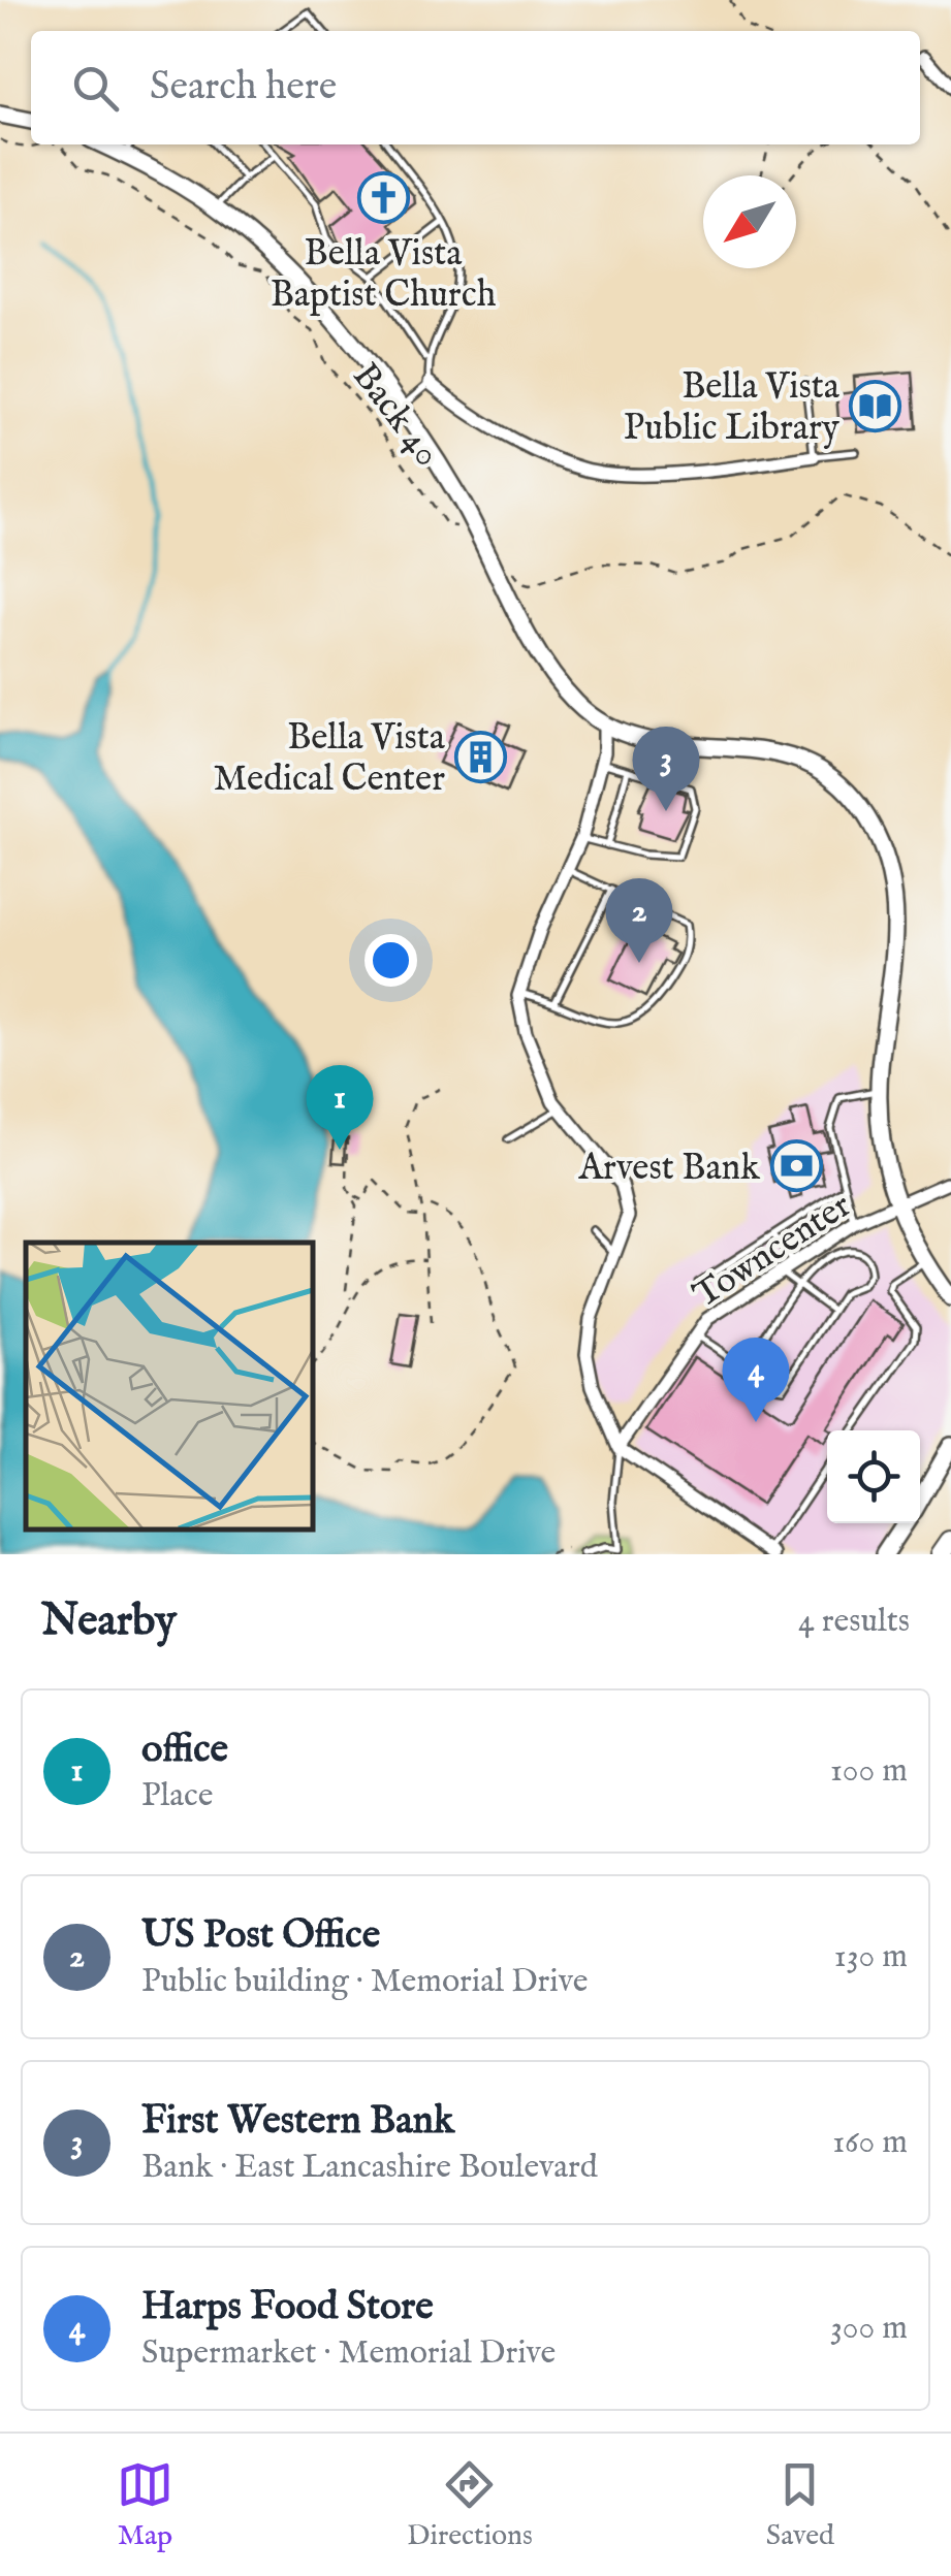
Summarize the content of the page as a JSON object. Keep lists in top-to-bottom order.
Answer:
{
  "streets": {
    "street": ["Towncenter"],
    "path": ["Back 40"]
  },
  "places": {
    "church": ["Bella Vista Baptist Church"],
    "library": ["Bella Vista Public Library"],
    "building": ["Bella Vista Medical Center"],
    "bank": ["Arvest Bank"]
  },
  "north": "bottom left",
  "page": {
    "search": "Search here",
    "pins": [
      "3",
      "2",
      "1",
      "4"
    ],
    "heading": ["Nearby", "4 results"],
    "list": [
      {
        "mark": "1",
        "name": "office",
        "note": "Place",
        "value": "100 m"
      },
      {
        "mark": "2",
        "name": "US Post Office",
        "note": "Public building · Memorial Drive",
        "value": "130 m"
      },
      {
        "mark": "3",
        "name": "First Western Bank",
        "note": "Bank · East Lancashire Boulevard",
        "value": "160 m"
      },
      {
        "mark": "4",
        "name": "Harps Food Store",
        "note": "Supermarket · Memorial Drive",
        "value": "300 m"
      }
    ],
    "nav": ["Map", "Directions", "Saved"]
  }
}
